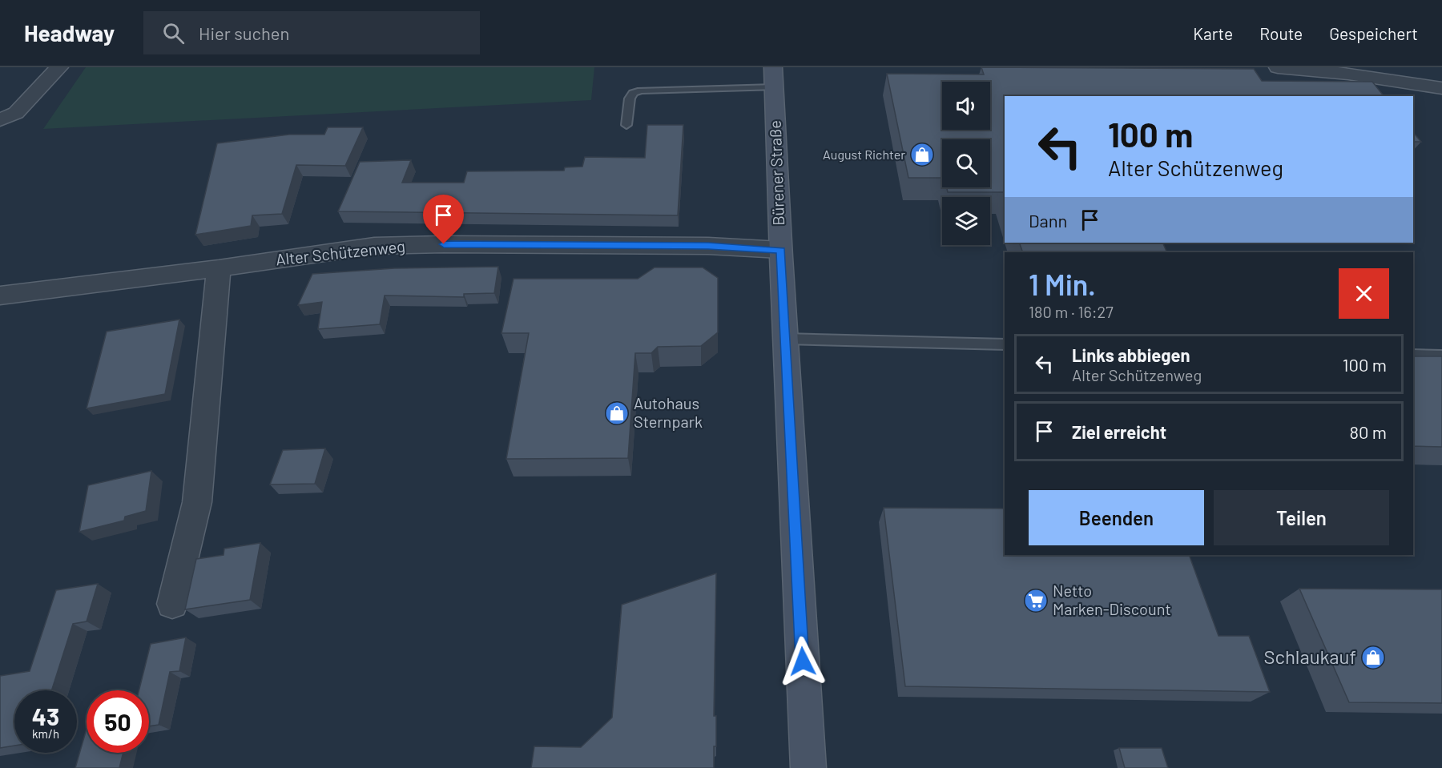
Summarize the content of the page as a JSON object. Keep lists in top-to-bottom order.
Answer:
{
  "streets": {
    "main road": ["Bürener Straße"],
    "street": ["Alter Schützenweg"]
  },
  "crossings": [
    ["Bürener Straße", "Alter Schützenweg"]
  ],
  "places": {
    "shop": ["August Richter", "Autohaus Sternpark", "Schlaukauf"],
    "supermarket": ["Netto Marken-Discount"]
  },
  "page": {
    "header": "Headway",
    "search": "Hier suchen",
    "nav": ["Karte", "Route", "Gespeichert"],
    "turn": ["100 m", "Alter Schützenweg"],
    "then": "Dann",
    "heading": ["1 Min.", "180 m · 16:27"],
    "list": [
      {
        "name": "Links abbiegen",
        "note": "Alter Schützenweg",
        "value": "100 m"
      },
      {
        "name": "Ziel erreicht",
        "value": "80 m"
      }
    ],
    "buttons": ["Beenden", "Teilen"],
    "speed": "43 km/h",
    "limit": "50"
  }
}
